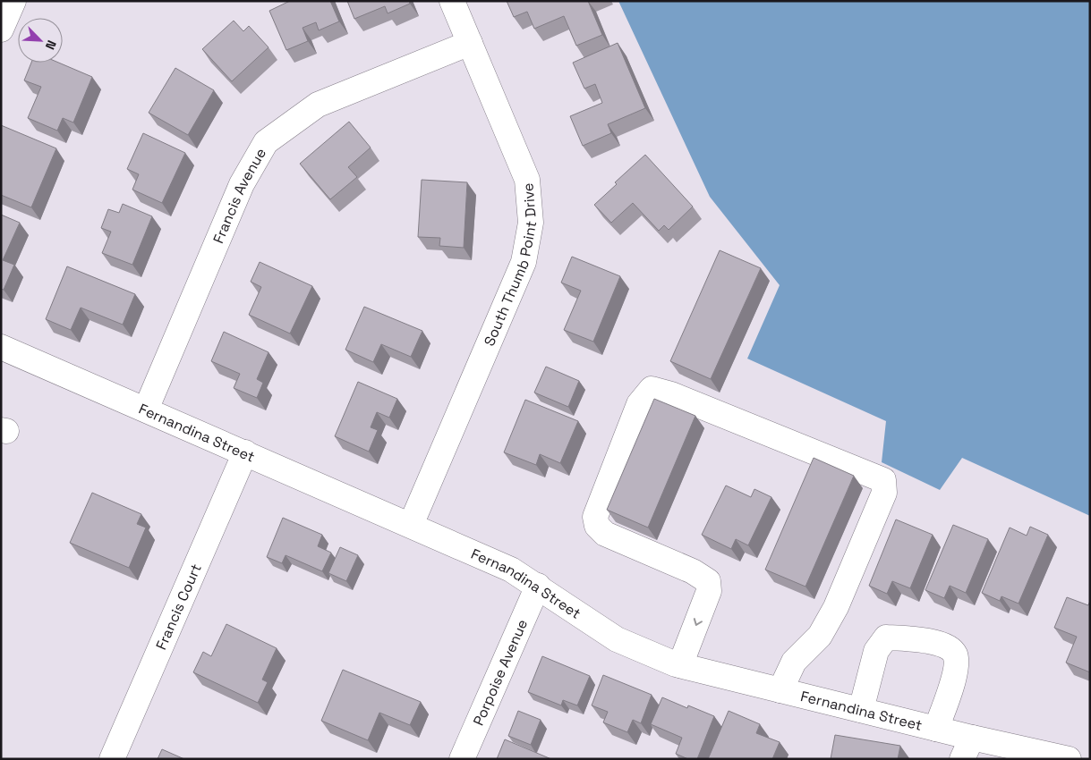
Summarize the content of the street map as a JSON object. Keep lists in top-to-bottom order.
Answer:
{
  "streets": {
    "street": [
      "Francis Avenue",
      "South Thumb Point Drive",
      "Fernandina Street",
      "Francis Court",
      "Porpoise Avenue"
    ]
  },
  "crossings": [
    ["Francis Avenue", "South Thumb Point Drive"],
    ["Francis Avenue", "Fernandina Street"],
    ["South Thumb Point Drive", "Fernandina Street"],
    ["Fernandina Street", "Francis Court"],
    ["Fernandina Street", "Porpoise Avenue"]
  ],
  "north": "bottom right"
}
